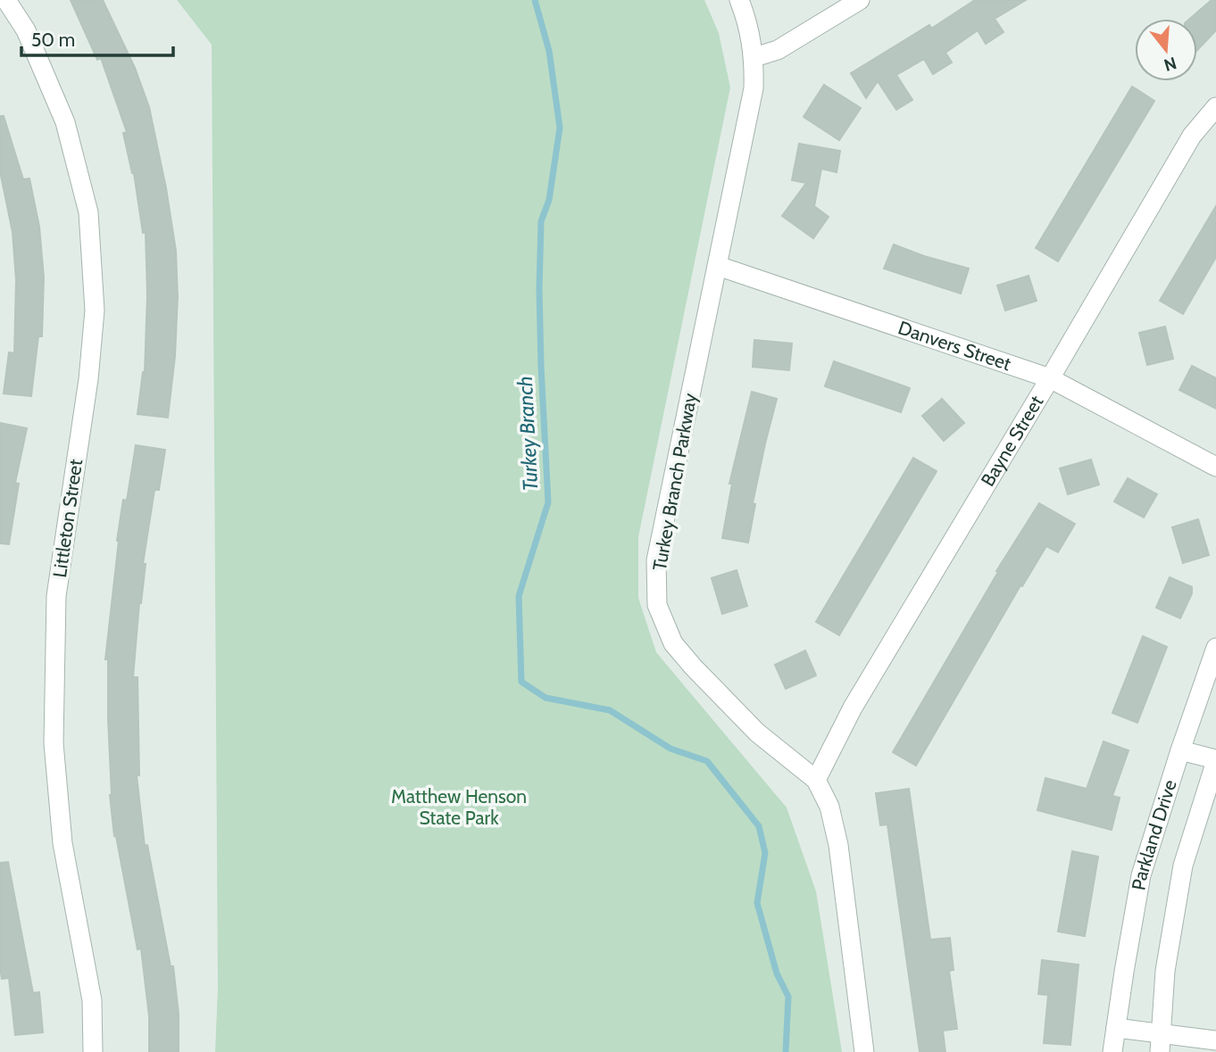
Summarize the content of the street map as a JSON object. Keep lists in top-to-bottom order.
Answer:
{
  "streets": {
    "street": [
      "Danvers Street",
      "Bayne Street",
      "Turkey Branch Parkway",
      "Littleton Street",
      "Parkland Drive"
    ]
  },
  "crossings": [
    ["Danvers Street", "Bayne Street"],
    ["Danvers Street", "Turkey Branch Parkway"],
    ["Bayne Street", "Turkey Branch Parkway"]
  ],
  "water": ["Turkey Branch"],
  "parks": ["Matthew Henson State Park"],
  "scale_bar": "50 m",
  "north": "bottom"
}
